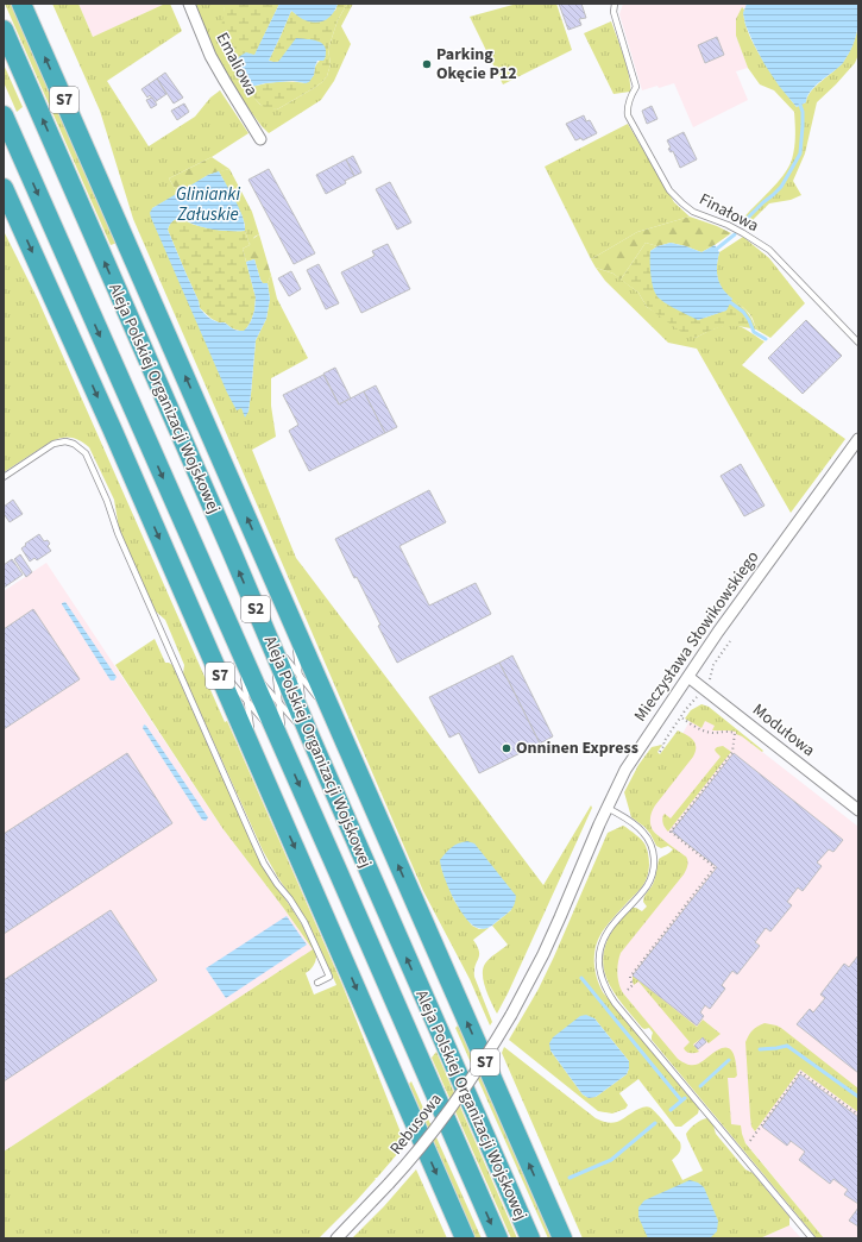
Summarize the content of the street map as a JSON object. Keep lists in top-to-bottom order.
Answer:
{
  "streets": {
    "highway": ["S7", "Aleja Polskiej Organizacji Wojskowej", "S2"],
    "street": [
      "Emaliowa",
      "Mieczysława Słowikowskiego",
      "Modułowa",
      "Rebusowa"
    ],
    "lane": ["Finałowa"]
  },
  "crossings": [
    ["Mieczysława Słowikowskiego", "Modułowa"],
    ["Mieczysława Słowikowskiego", "Rebusowa"]
  ],
  "water": ["Glinianki Załuskie"],
  "places": ["Parking Okęcie P12", "Onninen Express"]
}
